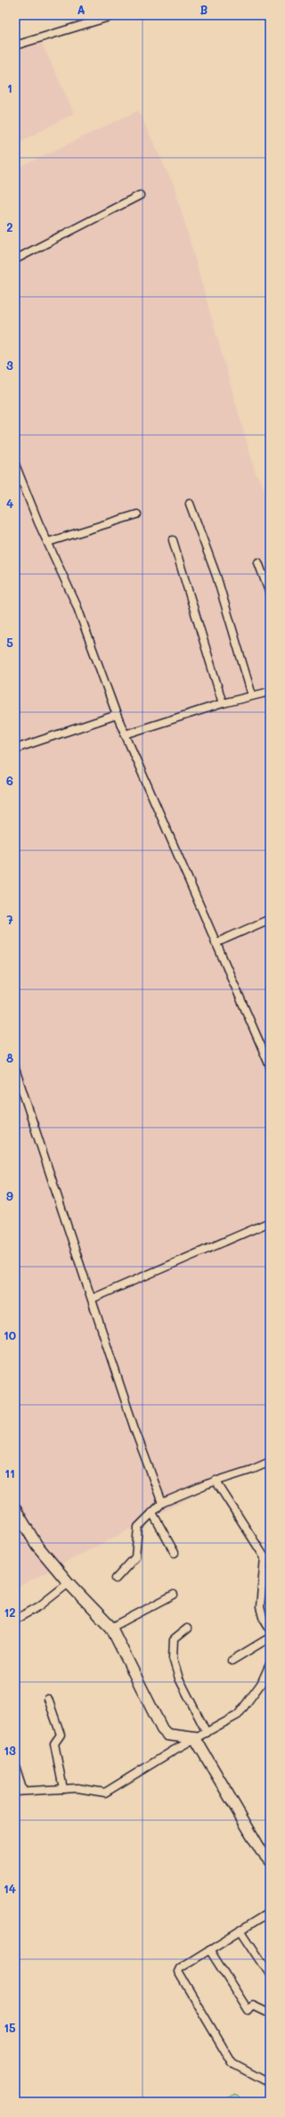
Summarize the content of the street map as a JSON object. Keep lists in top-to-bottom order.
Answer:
{
  "grid": {
    "columns": ["A", "B"],
    "rows": [
      "1",
      "2",
      "3",
      "4",
      "5",
      "6",
      "7",
      "8",
      "9",
      "10",
      "11",
      "12",
      "13",
      "14",
      "15"
    ]
  }
}
